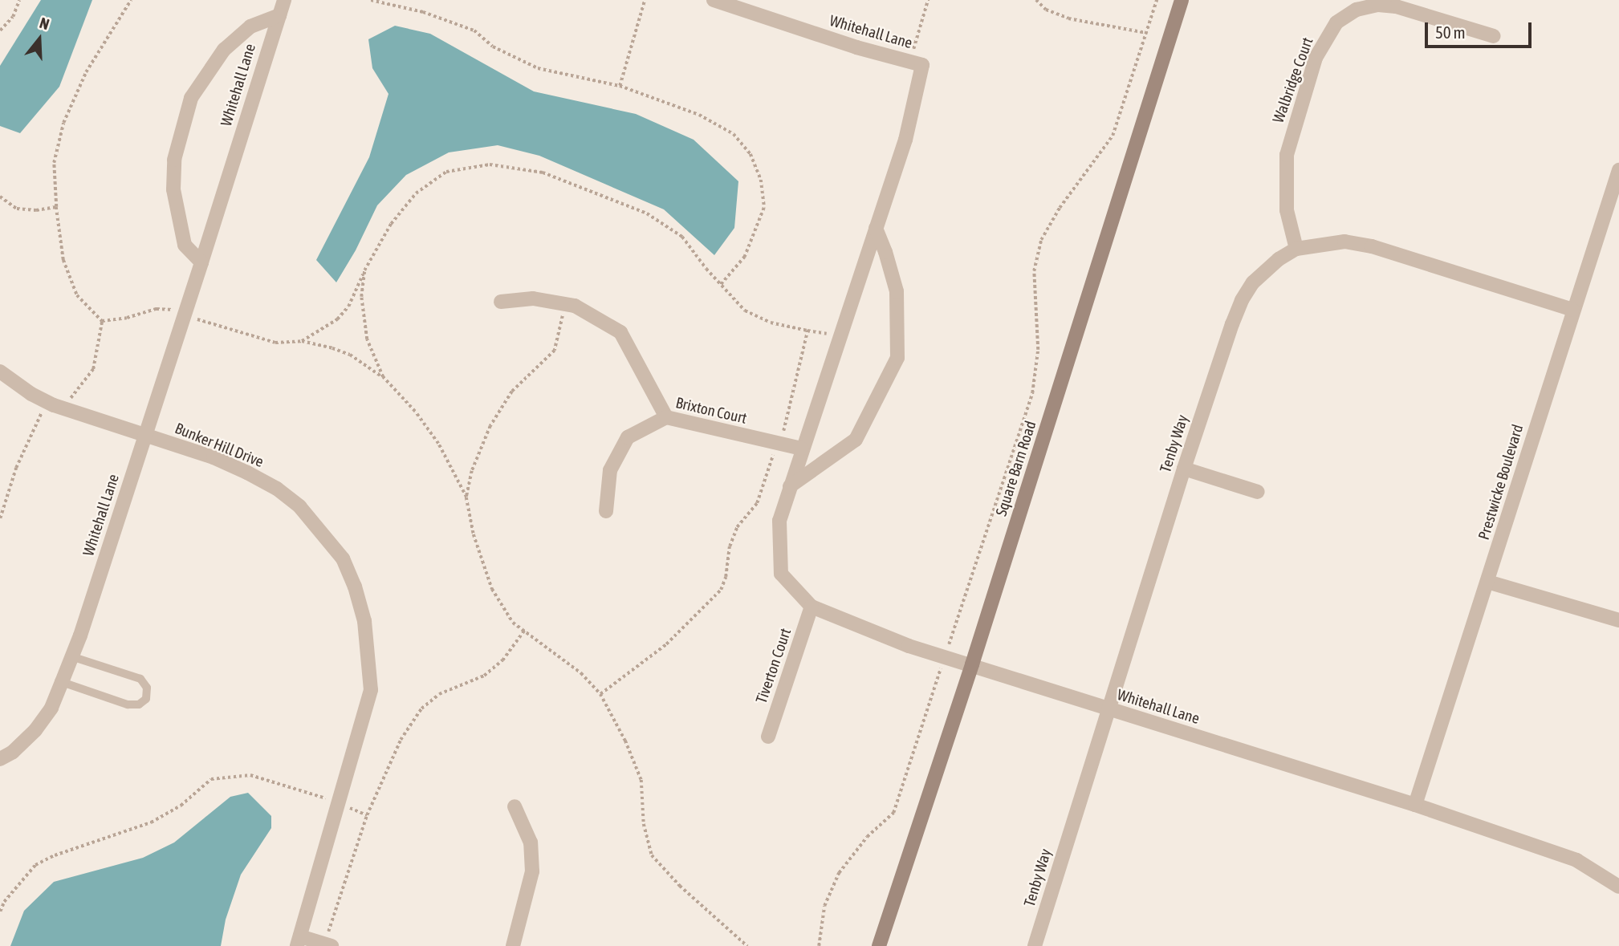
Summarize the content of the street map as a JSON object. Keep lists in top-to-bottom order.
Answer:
{
  "streets": {
    "street": [
      "Whitehall Lane",
      "Walbridge Court",
      "Brixton Court",
      "Tenby Way",
      "Bunker Hill Drive",
      "Square Barn Road",
      "Prestwicke Boulevard",
      "Tiverton Court"
    ]
  },
  "crossings": [
    ["Whitehall Lane", "Brixton Court"],
    ["Whitehall Lane", "Tenby Way"],
    ["Whitehall Lane", "Bunker Hill Drive"],
    ["Whitehall Lane", "Square Barn Road"],
    ["Whitehall Lane", "Prestwicke Boulevard"],
    ["Whitehall Lane", "Tiverton Court"],
    ["Walbridge Court", "Tenby Way"],
    ["Tenby Way", "Prestwicke Boulevard"]
  ],
  "scale_bar": "50 m",
  "north": "top"
}
